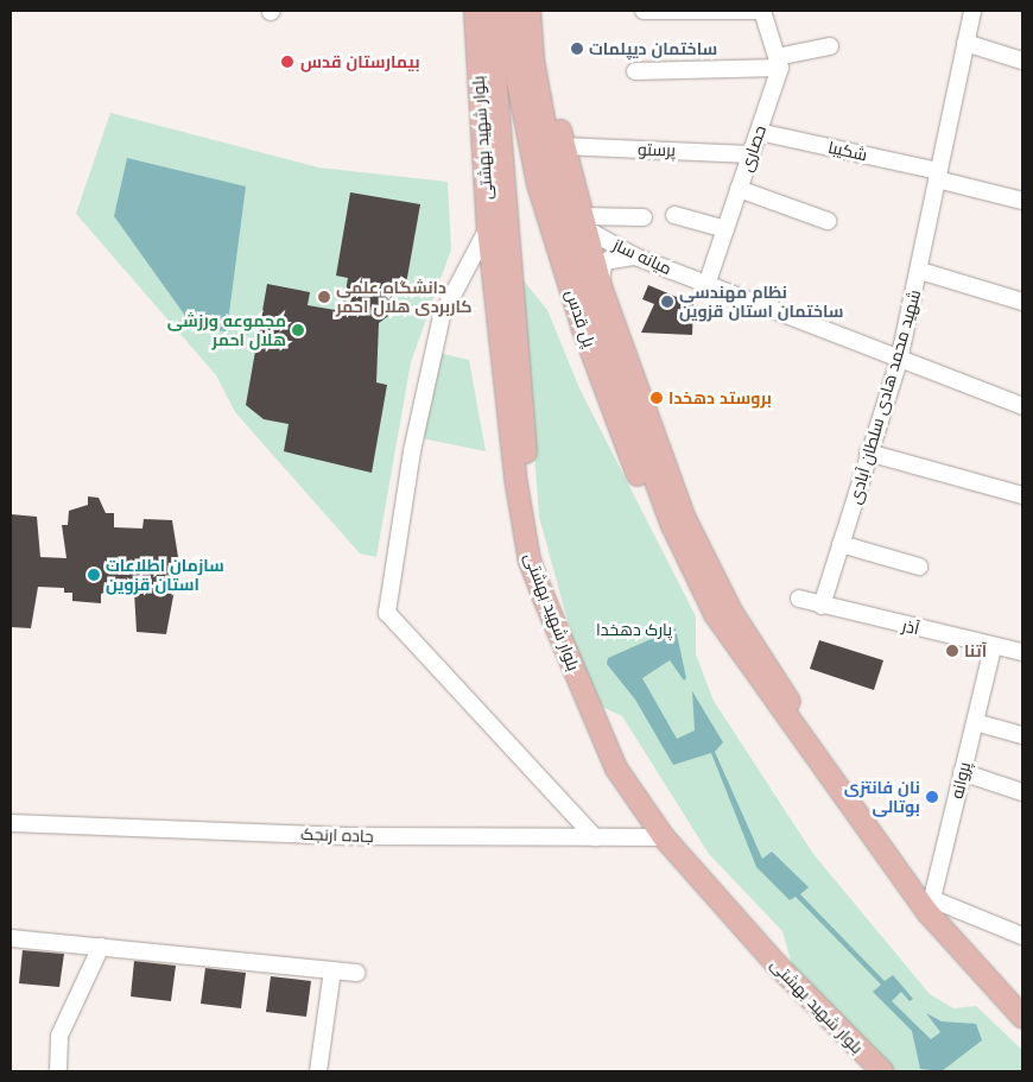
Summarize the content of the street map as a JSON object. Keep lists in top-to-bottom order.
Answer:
{
  "streets": {
    "main road": ["بلوار شهید بهشتی", "پل قدس"],
    "street": [
      "حصاری",
      "پرستو",
      "شکیبا",
      "میانه ساز",
      "شهید محمد هادی سلطان آبادی",
      "آذر",
      "پروانه",
      "جاده ارنجک"
    ]
  },
  "crossings": [
    ["بلوار شهید بهشتی", "جاده ارنجک"],
    ["حصاری", "پرستو"],
    ["حصاری", "شکیبا"],
    ["حصاری", "میانه ساز"],
    ["شکیبا", "شهید محمد هادی سلطان آبادی"],
    ["میانه ساز", "شهید محمد هادی سلطان آبادی"],
    ["شهید محمد هادی سلطان آبادی", "آذر"],
    ["آذر", "پروانه"]
  ],
  "parks": ["پارک دهخدا"],
  "places": [
    "ساختمان دیپلمات",
    "بیمارستان قدس",
    "دانشگاه علمی کاربردی هلال احمر",
    "نظام مهندسی ساختمان استان قزوین",
    "مجموعه ورزشی هلال احمر",
    "بروستد دهخدا",
    "سازمان اطلاعات استان قزوین",
    "آتنا",
    "نان فانتزی بوتالی"
  ]
}
